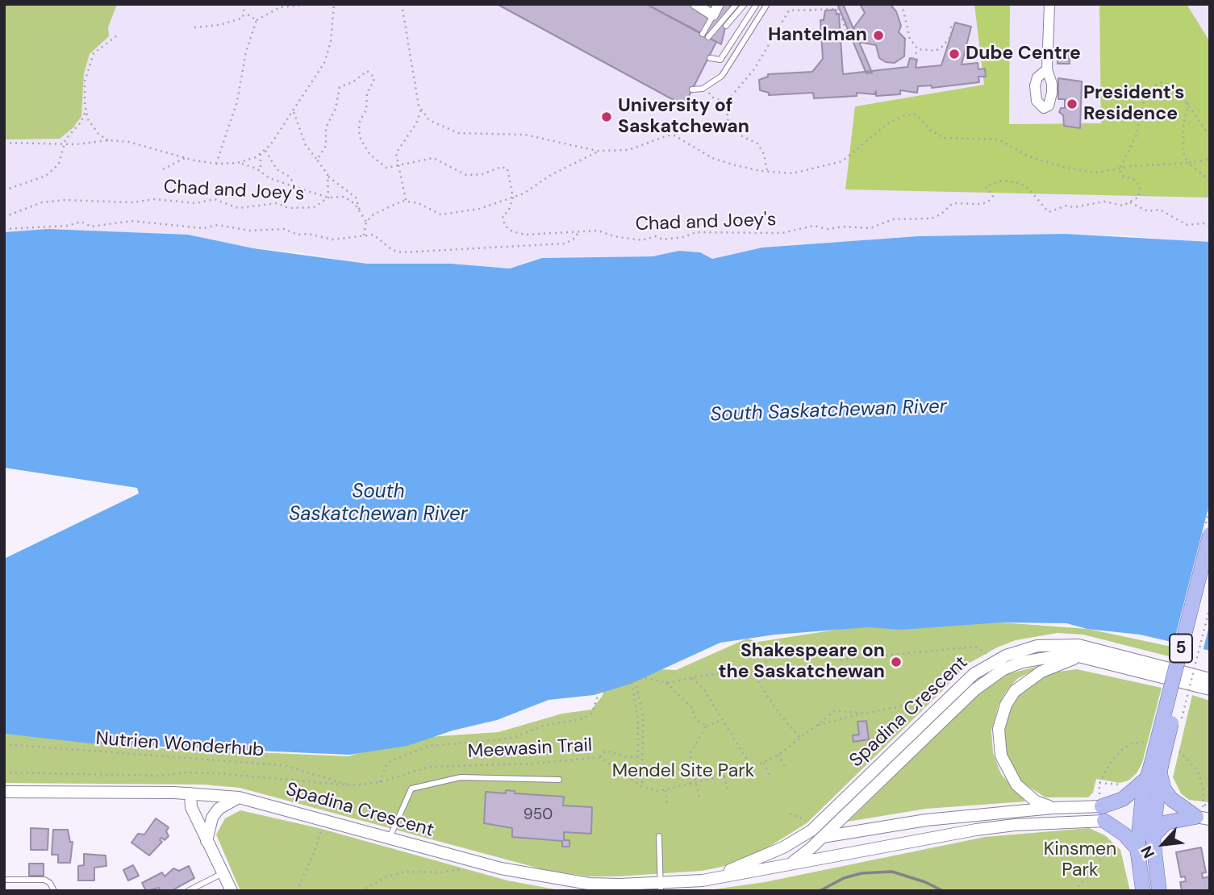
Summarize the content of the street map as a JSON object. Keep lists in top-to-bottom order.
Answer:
{
  "streets": {
    "main road": ["5"],
    "street": ["Spadina Crescent"],
    "path": ["Chad and Joey's", "Nutrien Wonderhub", "Meewasin Trail"]
  },
  "crossings": [
    ["Nutrien Wonderhub", "Meewasin Trail"]
  ],
  "water": ["South Saskatchewan River"],
  "parks": ["Mendel Site Park", "Kinsmen Park"],
  "places": [
    "Hantelman",
    "Dube Centre",
    "President's Residence",
    "University of Saskatchewan",
    "Shakespeare on the Saskatchewan"
  ],
  "house_numbers": ["950"],
  "north": "bottom left"
}
